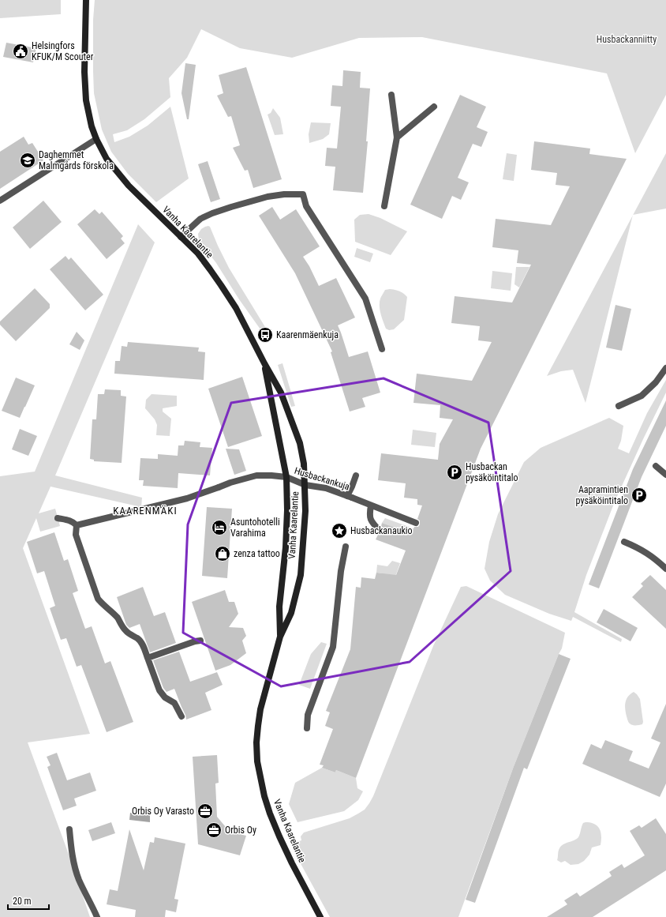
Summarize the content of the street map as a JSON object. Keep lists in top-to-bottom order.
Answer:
{
  "streets": {
    "main road": ["Vanha Kaarelantie"],
    "street": ["Husbackankuja"]
  },
  "crossings": [
    ["Vanha Kaarelantie", "Husbackankuja"]
  ],
  "districts": ["KAARENMÄKI"],
  "parks": ["Husbackanniitty"],
  "places": {
    "public building": ["Helsingfors KFUK/M Scouter"],
    "school or university": ["Daghemmet Malmgårds förskola"],
    "bus stop": ["Kaarenmäenkuja"],
    "parking": ["Husbackan pysäköintitalo", "Aapramintien pysäköintitalo"],
    "hotel": ["Asuntohotelli Varahima"],
    "place": ["Husbackanaukio"],
    "shop": ["zenza tattoo"],
    "office": ["Orbis Oy Varasto", "Orbis Oy"]
  },
  "scale_bar": "20 m"
}
